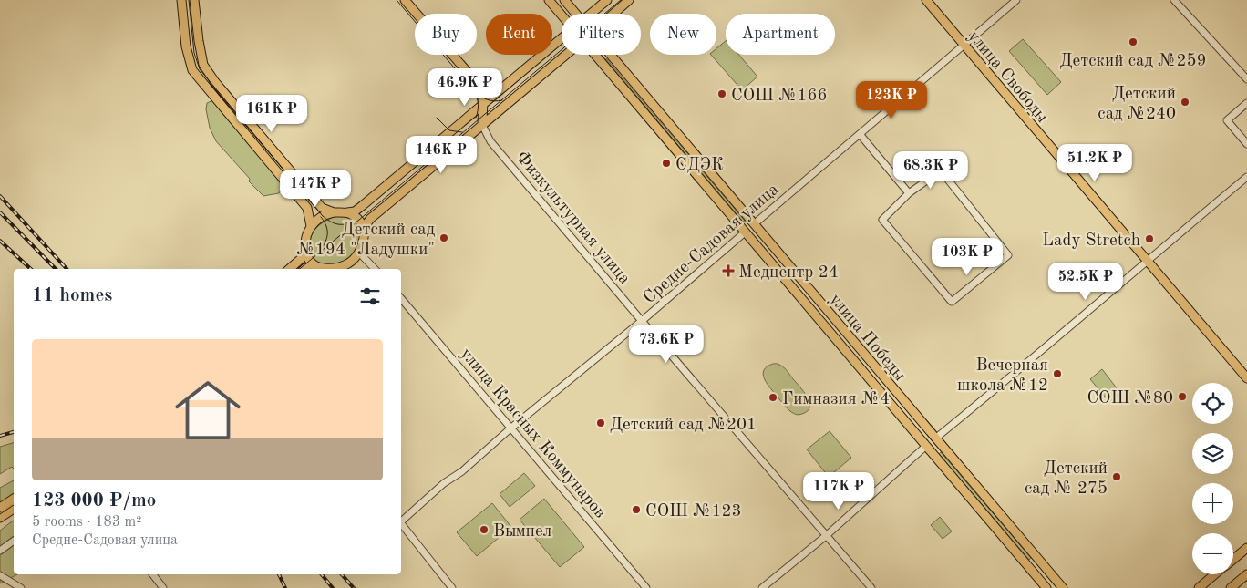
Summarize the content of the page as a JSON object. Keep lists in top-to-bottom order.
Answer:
{
  "streets": {
    "main road": ["улица Свободы", "Средне-Садовая улица", "улица Победы"],
    "street": ["Физкультурная улица", "улица Красных Коммунаров"]
  },
  "crossings": [
    ["улица Свободы", "Средне-Садовая улица"],
    ["Физкультурная улица", "Средне-Садовая улица"],
    ["Средне-Садовая улица", "улица Победы"],
    ["Средне-Садовая улица", "улица Красных Коммунаров"]
  ],
  "places": {
    "other": [
      "Детский сад №259",
      "СОШ №166",
      "Детский сад №240",
      "СДЭК",
      "Детский сад №194 \"Ладушки\"",
      "Lady Stretch",
      "Вечерная школа №12",
      "СОШ №80",
      "Гимназия №4",
      "Детский сад №201",
      "Детский сад № 275",
      "СОШ №123",
      "Вымпел"
    ],
    "health": ["Медцентр 24"]
  },
  "page": {
    "chip": [
      "Buy",
      "Rent",
      "Filters",
      "New",
      "Apartment"
    ],
    "price": [
      "46.9K ₽",
      "123K ₽",
      "161K ₽",
      "146K ₽",
      "51.2K ₽",
      "68.3K ₽",
      "147K ₽",
      "103K ₽",
      "52.5K ₽",
      "73.6K ₽",
      "117K ₽"
    ],
    "heading": "11 homes",
    "list": [
      {
        "name": "123 000 ₽/mo",
        "note": "5 rooms · 183 m² · Средне-Садовая улица"
      }
    ],
    "map_buttons": ["+", "−"]
  }
}
